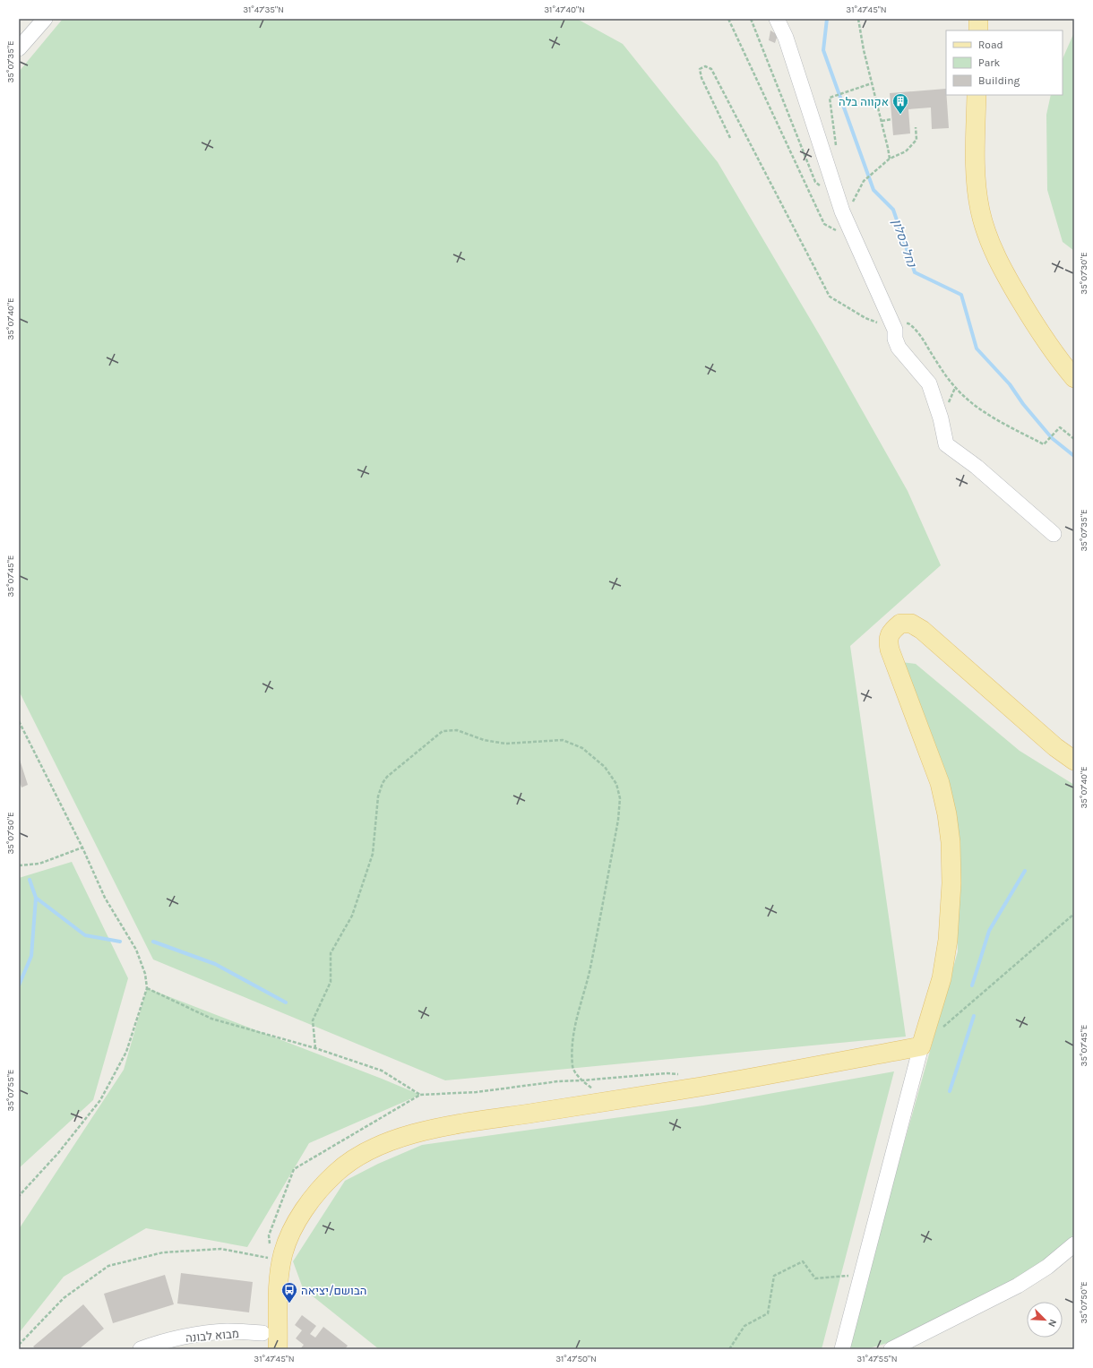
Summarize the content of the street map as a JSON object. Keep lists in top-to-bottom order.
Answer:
{
  "streets": {
    "street": ["מבוא לבונה"]
  },
  "water": ["נחל כסלון"],
  "places": {
    "building": ["אקווה בלה"],
    "bus stop": ["הבושם/יציאה"]
  },
  "legend": ["Road", "Park", "Building"],
  "north": "bottom right",
  "coordinates": [
    "31°47'35\"N",
    "31°47'40\"N",
    "31°47'45\"N",
    "35°07'35\"E",
    "35°07'30\"E",
    "35°07'40\"E",
    "35°07'45\"E",
    "35°07'50\"E",
    "35°07'55\"E",
    "31°47'50\"N",
    "31°47'55\"N"
  ]
}
